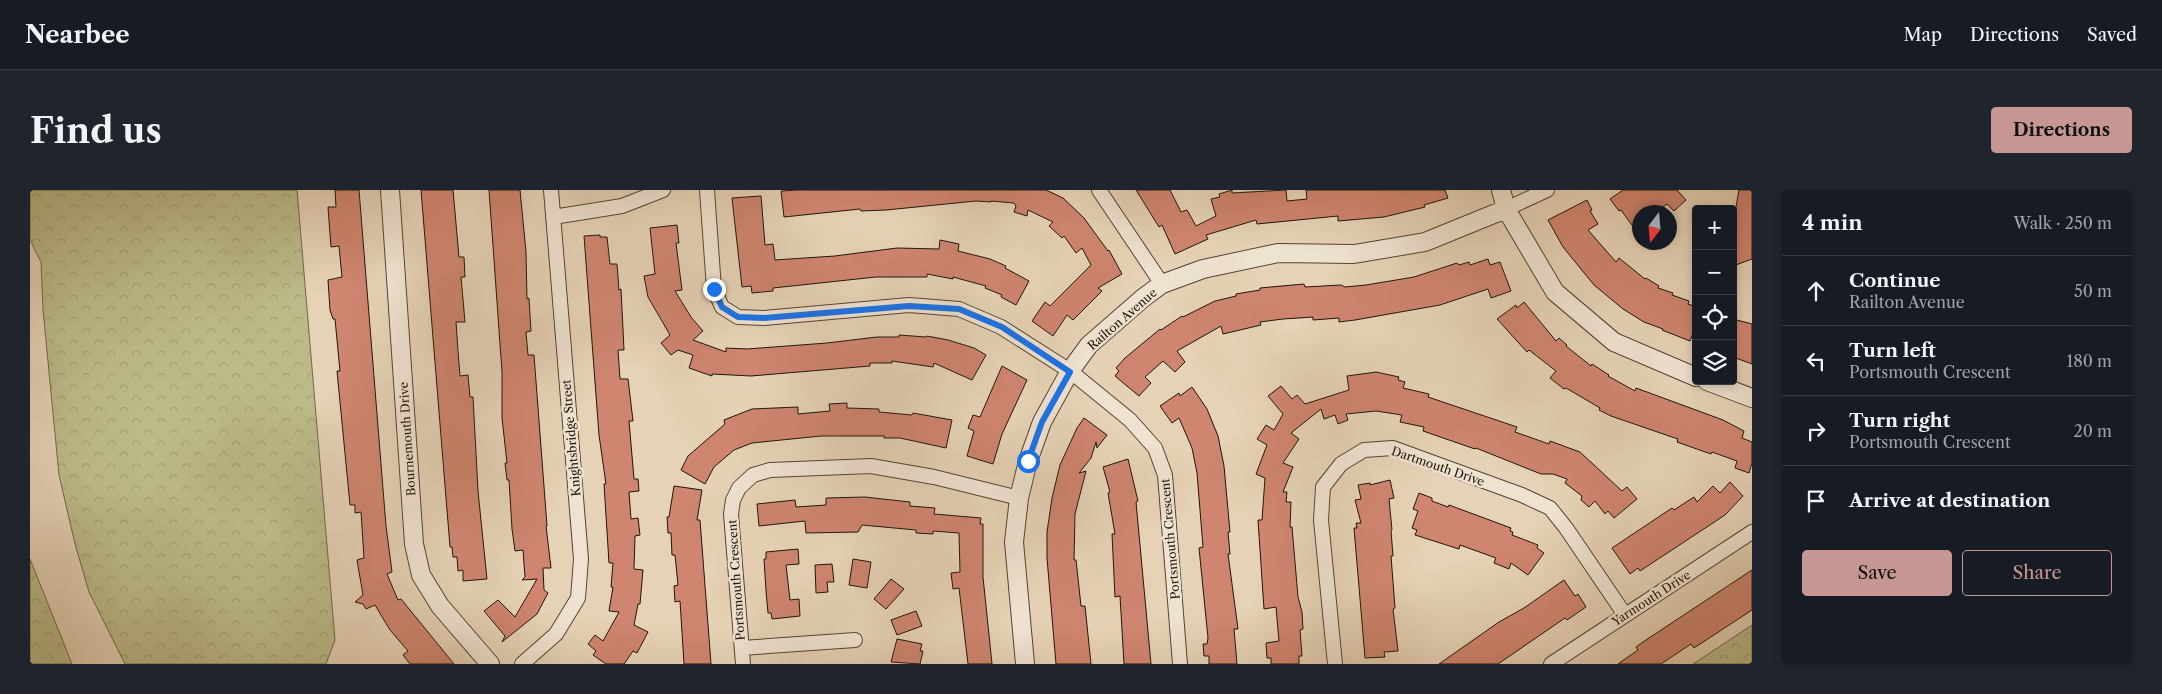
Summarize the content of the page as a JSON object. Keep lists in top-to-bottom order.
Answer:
{
  "streets": {
    "street": [
      "Railton Avenue",
      "Knightsbridge Street",
      "Bournemouth Drive",
      "Dartmouth Drive",
      "Portsmouth Crescent",
      "Yarmouth Drive"
    ]
  },
  "crossings": [
    ["Railton Avenue", "Portsmouth Crescent"],
    ["Dartmouth Drive", "Yarmouth Drive"]
  ],
  "north": "bottom",
  "page": {
    "header": "Nearbee",
    "nav": ["Map", "Directions", "Saved"],
    "buttons": [
      "Directions",
      ["Save", "Share"]
    ],
    "title": "Find us",
    "heading": ["4 min", "Walk · 250 m"],
    "map_buttons": ["+", "−"],
    "list": [
      ["Continue", "Railton Avenue", "50 m"],
      ["Turn left", "Portsmouth Crescent", "180 m"],
      ["Turn right", "Portsmouth Crescent", "20 m"],
      "Arrive at destination"
    ]
  }
}
